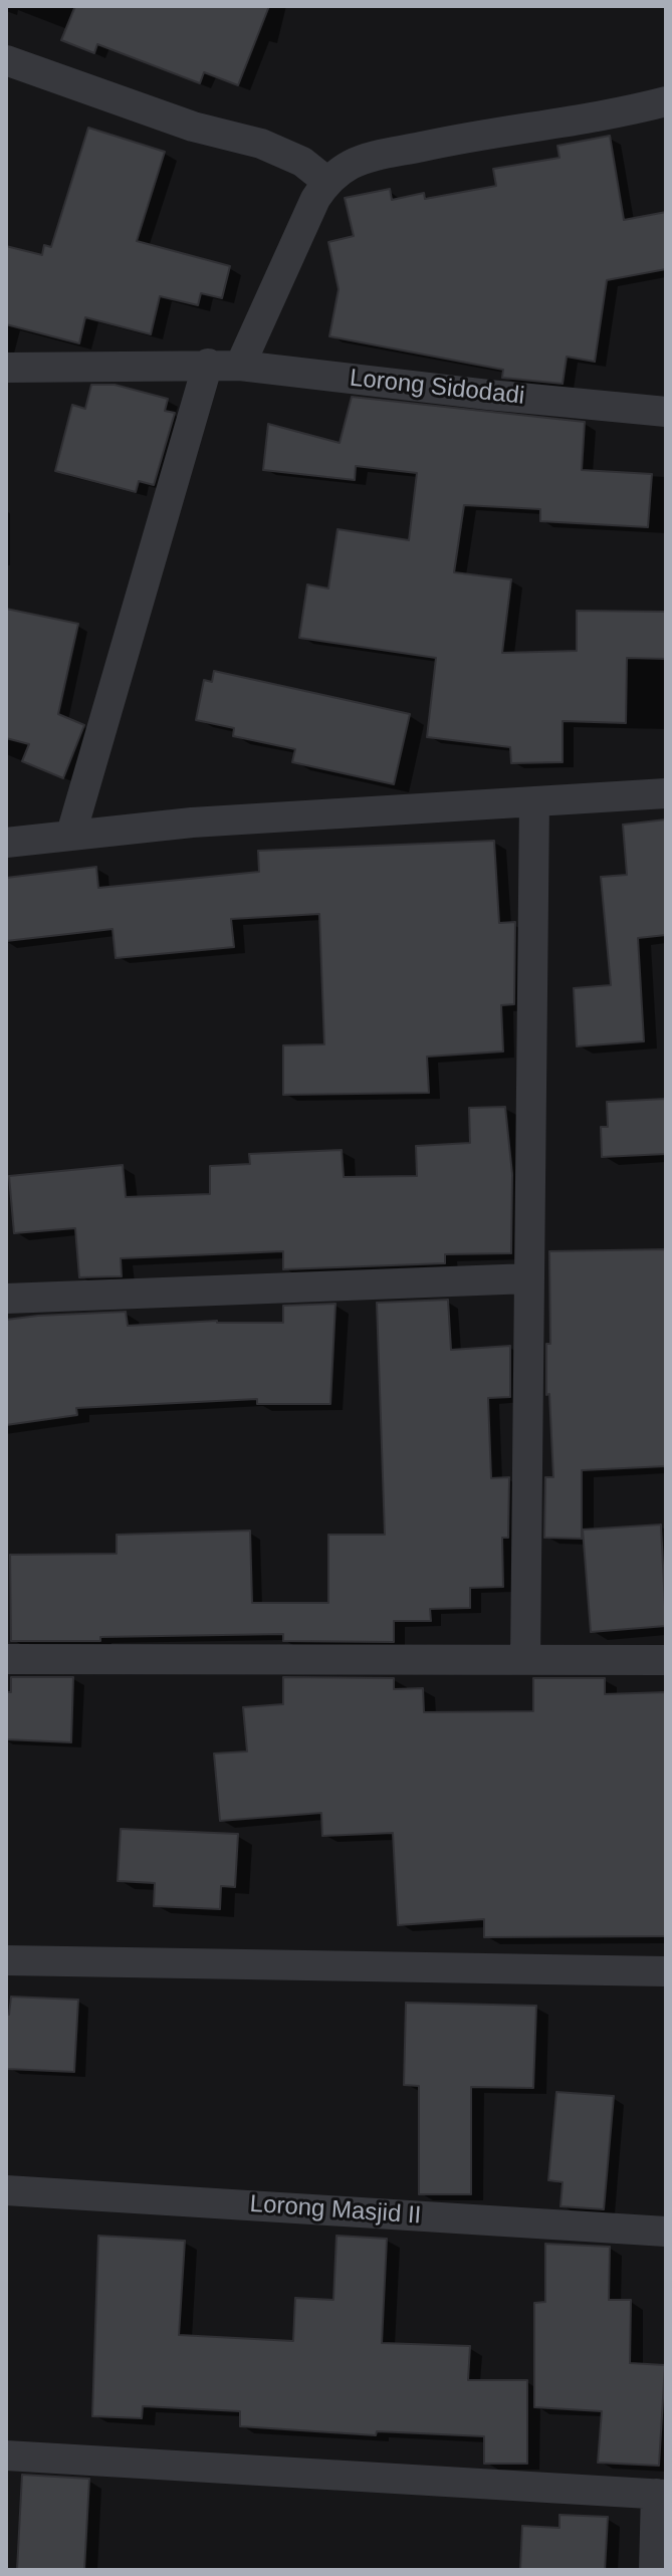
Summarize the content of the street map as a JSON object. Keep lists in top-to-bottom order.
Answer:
{
  "streets": {
    "street": ["Lorong Sidodadi", "Lorong Masjid II"]
  }
}
